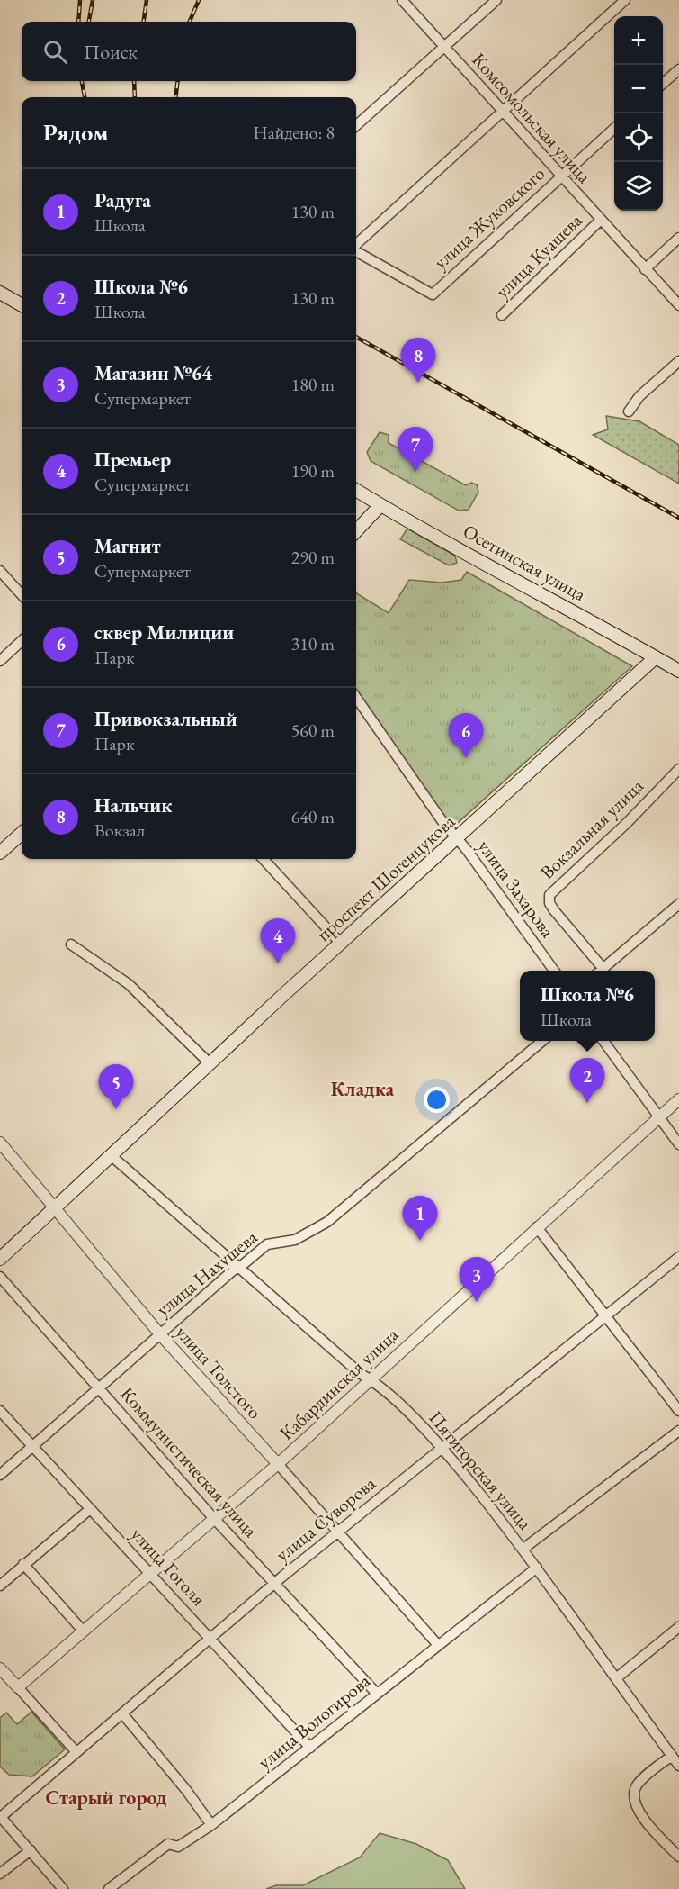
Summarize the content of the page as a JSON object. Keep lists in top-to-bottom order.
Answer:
{
  "streets": {
    "main road": ["Осетинская улица", "проспект Шогенцукова"],
    "street": [
      "Комсомольская улица",
      "улица Жуковского",
      "улица Куашева",
      "Вокзальная улица",
      "улица Захарова",
      "улица Нахушева",
      "улица Толстого",
      "Кабардинская улица",
      "Коммунистическая улица",
      "Пятигорская улица",
      "улица Суворова",
      "улица Гоголя",
      "улица Вологирова"
    ]
  },
  "crossings": [
    ["Комсомольская улица", "улица Жуковского"],
    ["Комсомольская улица", "улица Куашева"],
    ["Осетинская улица", "проспект Шогенцукова"],
    ["проспект Шогенцукова", "улица Захарова"],
    ["проспект Шогенцукова", "улица Толстого"],
    ["проспект Шогенцукова", "Пятигорская улица"],
    ["улица Нахушева", "улица Толстого"],
    ["улица Нахушева", "Коммунистическая улица"],
    ["улица Нахушева", "Пятигорская улица"],
    ["улица Нахушева", "улица Гоголя"],
    ["улица Толстого", "Кабардинская улица"],
    ["улица Толстого", "улица Суворова"],
    ["улица Толстого", "улица Вологирова"],
    ["Кабардинская улица", "Коммунистическая улица"],
    ["Кабардинская улица", "Пятигорская улица"],
    ["Кабардинская улица", "улица Гоголя"],
    ["Коммунистическая улица", "улица Суворова"],
    ["Коммунистическая улица", "улица Вологирова"],
    ["Пятигорская улица", "улица Суворова"],
    ["Пятигорская улица", "улица Вологирова"],
    ["улица Суворова", "улица Гоголя"],
    ["улица Гоголя", "улица Вологирова"]
  ],
  "districts": ["Кладка", "Старый город"],
  "page": {
    "map_buttons": ["+", "−"],
    "search": "Поиск",
    "heading": ["Рядом", "Найдено: 8"],
    "list": [
      {
        "mark": "1",
        "name": "Радуга",
        "note": "Школа",
        "value": "130 m"
      },
      {
        "mark": "2",
        "name": "Школа №6",
        "note": "Школа",
        "value": "130 m"
      },
      {
        "mark": "3",
        "name": "Магазин №64",
        "note": "Супермаркет",
        "value": "180 m"
      },
      {
        "mark": "4",
        "name": "Премьер",
        "note": "Супермаркет",
        "value": "190 m"
      },
      {
        "mark": "5",
        "name": "Магнит",
        "note": "Супермаркет",
        "value": "290 m"
      },
      {
        "mark": "6",
        "name": "сквер Милиции",
        "note": "Парк",
        "value": "310 m"
      },
      {
        "mark": "7",
        "name": "Привокзальный",
        "note": "Парк",
        "value": "560 m"
      },
      {
        "mark": "8",
        "name": "Нальчик",
        "note": "Вокзал",
        "value": "640 m"
      }
    ],
    "pins": [
      "8",
      "7",
      "6",
      "4",
      "2",
      "5",
      "1",
      "3"
    ],
    "popup": ["Школа №6", "Школа"]
  }
}
